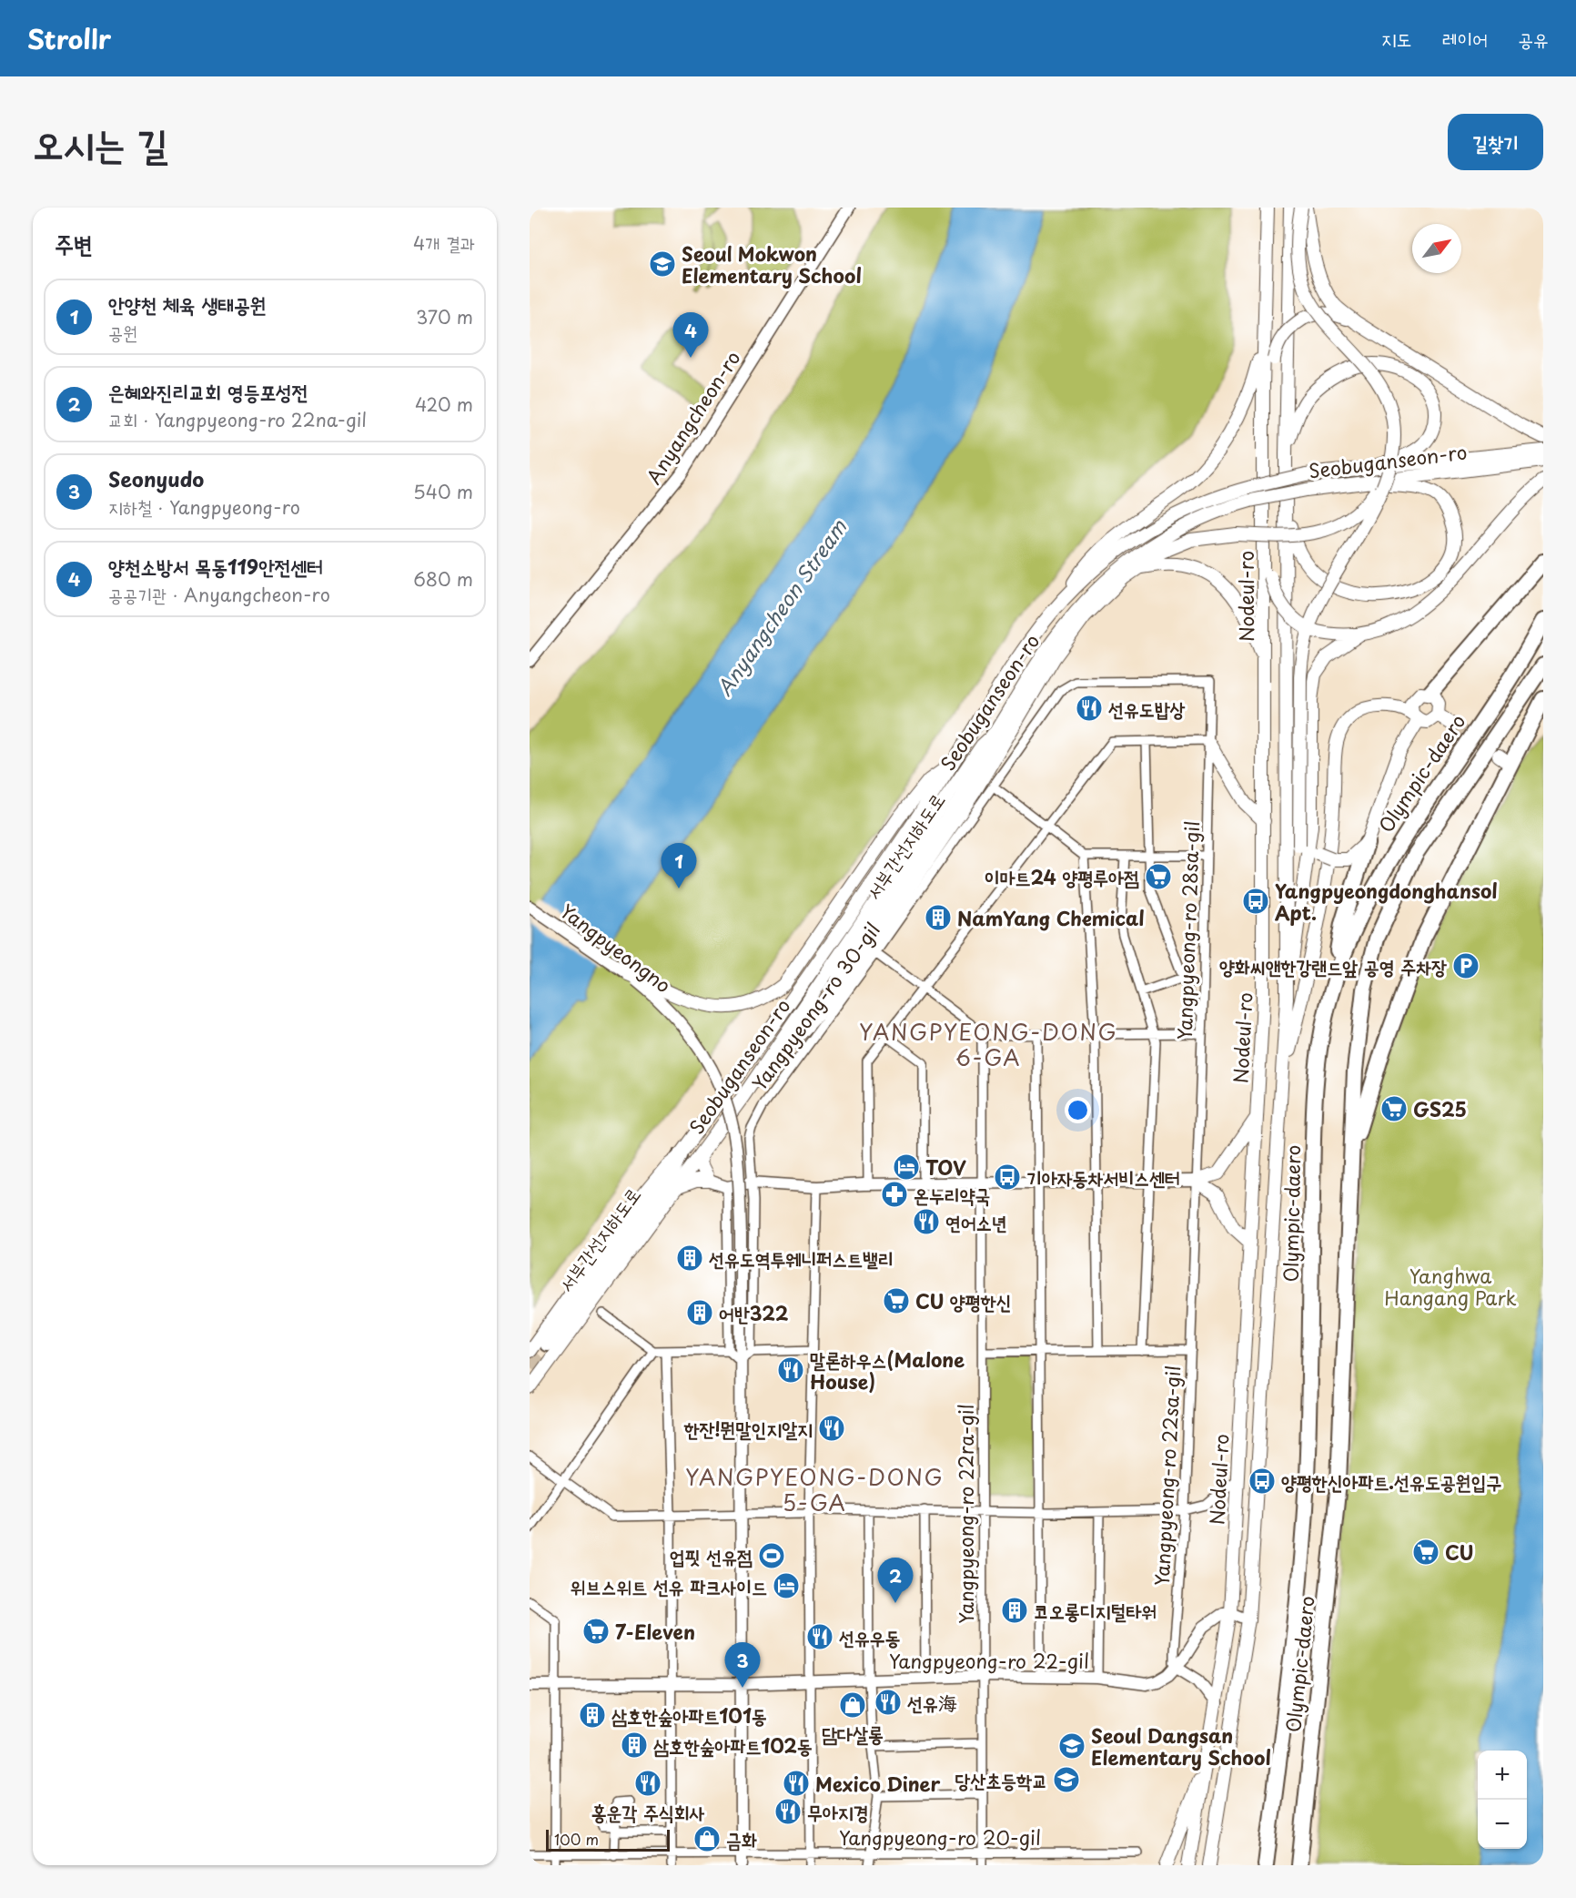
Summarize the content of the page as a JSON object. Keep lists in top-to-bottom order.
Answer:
{
  "streets": {
    "highway": ["Olympic-daero", "서부간선지하도로"],
    "main road": [
      "Anyangcheon-ro",
      "Seobuganseon-ro",
      "Nodeul-ro",
      "Yangpyeongno",
      "Yangpyeong-ro 22-gil"
    ],
    "street": [
      "Yangpyeong-ro 28sa-gil",
      "Yangpyeong-ro 30-gil",
      "Yangpyeong-ro 22sa-gil",
      "Yangpyeong-ro 22ra-gil",
      "Yangpyeong-ro 20-gil"
    ]
  },
  "crossings": [
    ["Seobuganseon-ro", "서부간선지하도로"],
    ["Yangpyeong-ro 28sa-gil", "Yangpyeong-ro 30-gil"],
    ["Yangpyeong-ro 28sa-gil", "Yangpyeong-ro 22sa-gil"],
    ["Yangpyeongno", "Yangpyeong-ro 22-gil"],
    ["Yangpyeongno", "Yangpyeong-ro 20-gil"],
    ["Yangpyeong-ro 22sa-gil", "Yangpyeong-ro 22-gil"],
    ["Yangpyeong-ro 22ra-gil", "Yangpyeong-ro 22-gil"],
    ["Yangpyeong-ro 22ra-gil", "Yangpyeong-ro 20-gil"]
  ],
  "districts": ["YANGPYEONG-DONG 6-GA", "YANGPYEONG-DONG 5-GA"],
  "water": ["Anyangcheon Stream"],
  "parks": ["Yanghwa Hangang Park"],
  "places": {
    "school or university": ["Seoul Mokwon Elementary School", "Seoul Dangsan Elementary School", "당산초등학교"],
    "restaurant": [
      "선유도밥상",
      "연어소년",
      "말론하우스(Malone House)",
      "한잔!뭔말인지알지",
      "선유우동",
      "선유海",
      "홍운각 주식회사",
      "Mexico Diner",
      "무아지경"
    ],
    "supermarket": [
      "이마트24 양평루아점",
      "GS25",
      "CU 양평한신",
      "CU",
      "7-Eleven"
    ],
    "bus stop": ["Yangpyeongdonghansol Apt.", "기아자동차서비스센터", "양평한신아파트.선유도공원입구"],
    "building": [
      "NamYang Chemical",
      "선유도역투웨니퍼스트밸리",
      "어반322",
      "코오롱디지털타워",
      "삼호한숲아파트101동",
      "삼호한숲아파트102동"
    ],
    "parking": ["양화씨앤한강랜드앞 공영 주차장"],
    "hotel": ["TOV", "위브스위트 선유 파크사이드"],
    "pharmacy": ["온누리약국"],
    "sports": ["업핏 선유점"],
    "shop": ["담다살롱", "금화"]
  },
  "scale_bar": "100 m",
  "north": "top right",
  "page": {
    "header": "Strollr",
    "nav": ["지도", "레이어", "공유"],
    "title": "오시는 길",
    "buttons": "길찾기",
    "heading": ["주변", "4개 결과"],
    "list": [
      {
        "mark": "1",
        "name": "안양천 체육 생태공원",
        "note": "공원",
        "value": "370 m"
      },
      {
        "mark": "2",
        "name": "은혜와진리교회 영등포성전",
        "note": "교회 · Yangpyeong-ro 22na-gil",
        "value": "420 m"
      },
      {
        "mark": "3",
        "name": "Seonyudo",
        "note": "지하철 · Yangpyeong-ro",
        "value": "540 m"
      },
      {
        "mark": "4",
        "name": "양천소방서 목동119안전센터",
        "note": "공공기관 · Anyangcheon-ro",
        "value": "680 m"
      }
    ],
    "pins": [
      "4",
      "1",
      "2",
      "3"
    ],
    "map_buttons": ["+", "−"],
    "scale": "100 m"
  }
}
